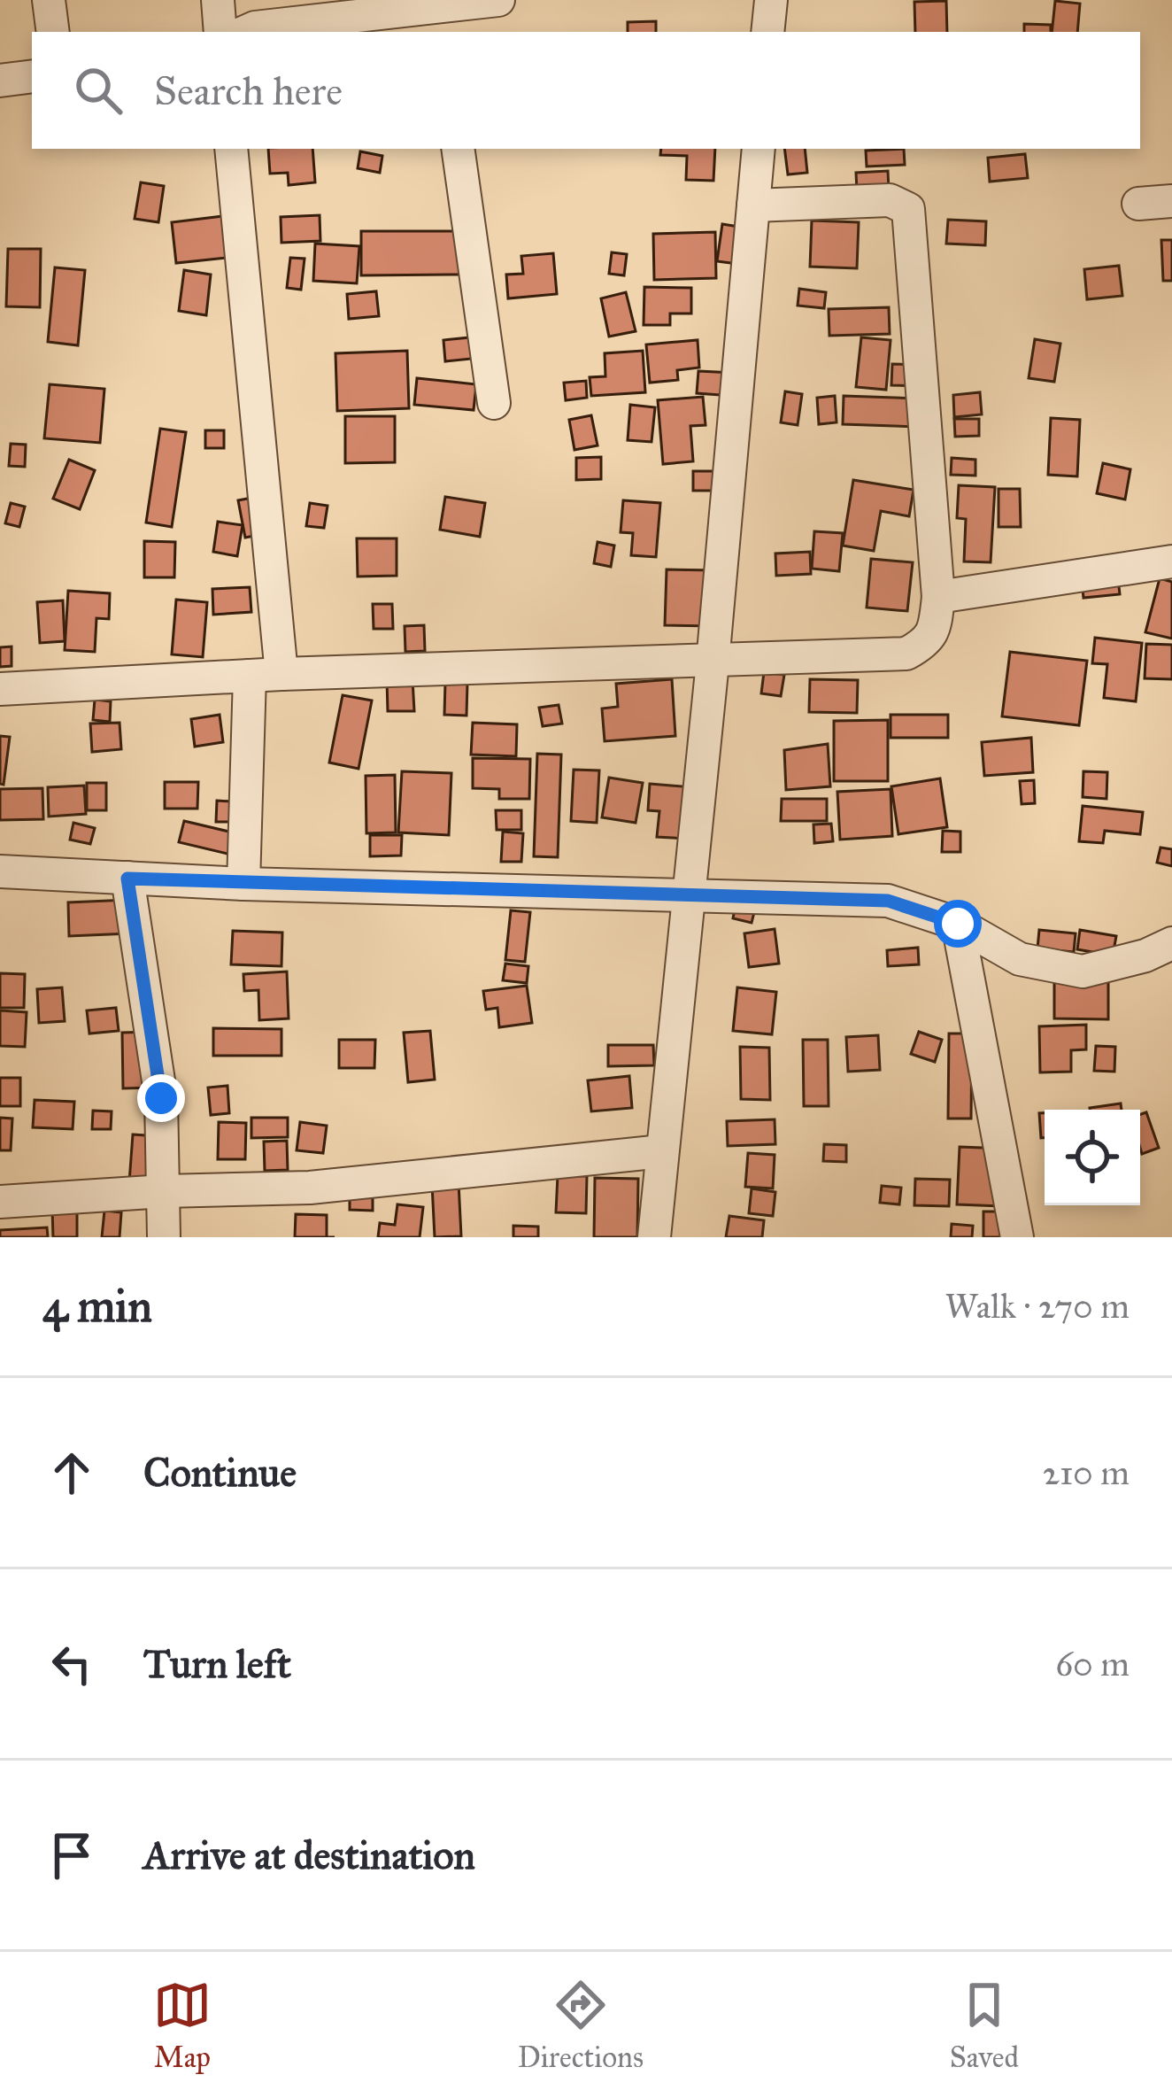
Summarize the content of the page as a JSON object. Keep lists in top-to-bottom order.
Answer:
{
  "page": {
    "search": "Search here",
    "heading": ["4 min", "Walk · 270 m"],
    "list": [
      ["Continue", "210 m"],
      ["Turn left", "60 m"],
      "Arrive at destination"
    ],
    "nav": ["Map", "Directions", "Saved"]
  }
}
